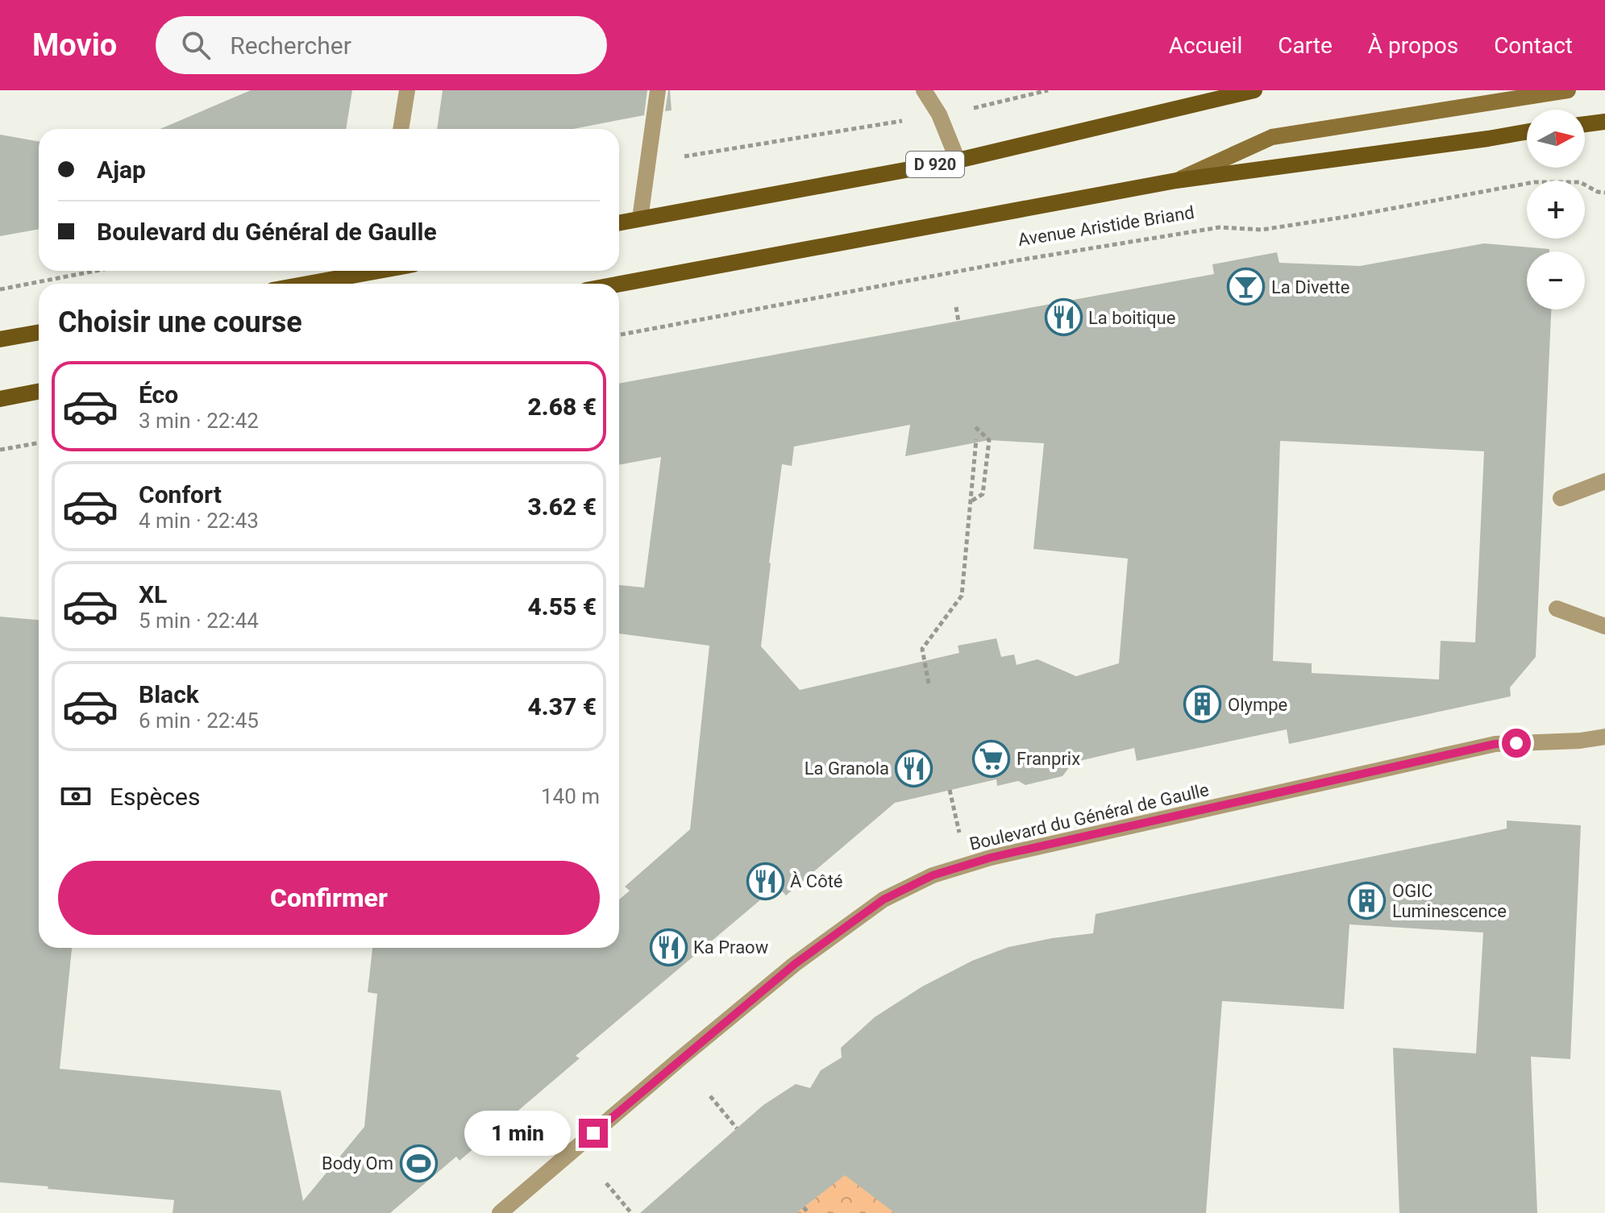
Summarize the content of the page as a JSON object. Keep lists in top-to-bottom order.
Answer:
{
  "streets": {
    "main road": ["D 920", "Avenue Aristide Briand"],
    "street": ["Boulevard du Général de Gaulle"]
  },
  "places": {
    "bar": ["La Divette"],
    "restaurant": [
      "La boitique",
      "La Granola",
      "À Côté",
      "Ka Praow"
    ],
    "building": ["Olympe", "OGIC Luminescence"],
    "supermarket": ["Franprix"],
    "sports": ["Body Om"]
  },
  "north": "right",
  "page": {
    "header": "Movio",
    "search": "Rechercher",
    "nav": [
      "Accueil",
      "Carte",
      "À propos",
      "Contact"
    ],
    "map_buttons": ["+", "−"],
    "banner": ["Ajap", "Boulevard du Général de Gaulle"],
    "heading": "Choisir une course",
    "list": [
      {
        "name": "Éco",
        "note": "3 min · 22:42",
        "value": "2.68 €"
      },
      {
        "name": "Confort",
        "note": "4 min · 22:43",
        "value": "3.62 €"
      },
      {
        "name": "XL",
        "note": "5 min · 22:44",
        "value": "4.55 €"
      },
      {
        "name": "Black",
        "note": "6 min · 22:45",
        "value": "4.37 €"
      }
    ],
    "pay": ["Espèces", "140 m"],
    "buttons": "Confirmer",
    "bubble": "1 min"
  }
}
